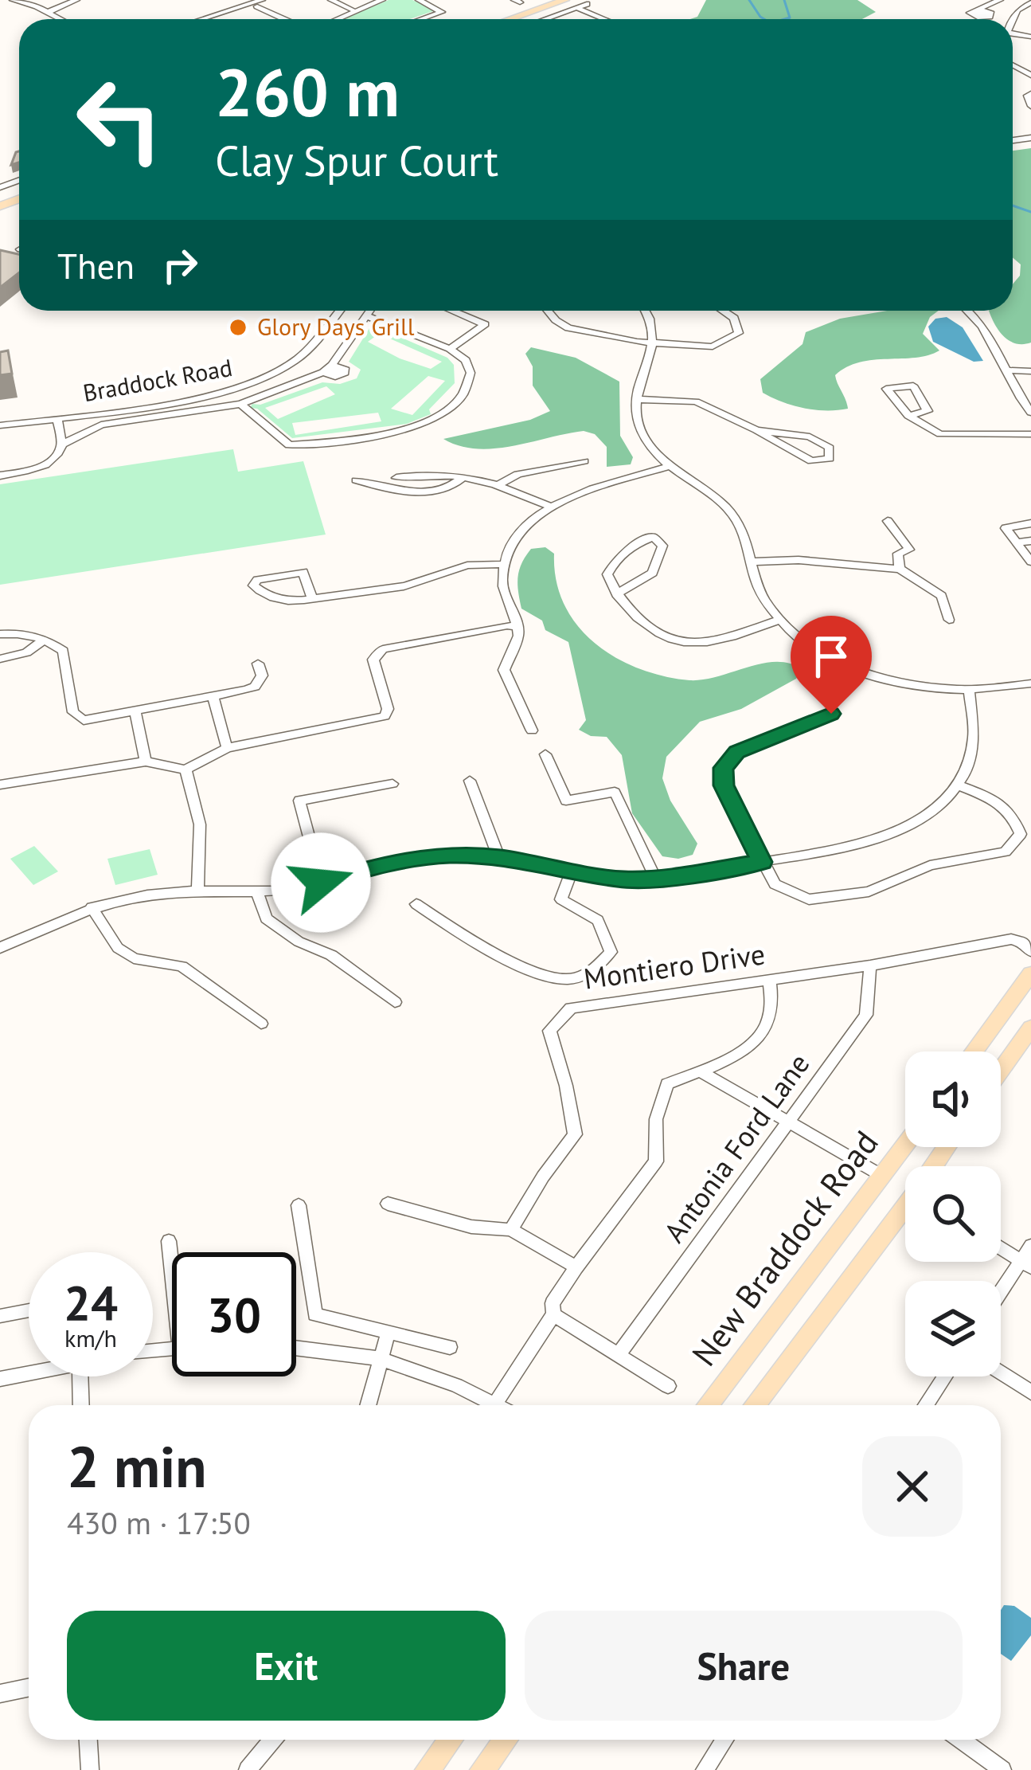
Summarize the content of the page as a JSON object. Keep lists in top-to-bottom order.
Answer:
{
  "streets": {
    "main road": ["New Braddock Road"],
    "street": ["Braddock Road", "Montiero Drive", "Antonia Ford Lane"]
  },
  "crossings": [
    ["Montiero Drive", "Antonia Ford Lane"]
  ],
  "places": ["Glory Days Grill"],
  "page": {
    "turn": ["260 m", "Clay Spur Court"],
    "then": "Then",
    "speed": "24 km/h",
    "limit": "30",
    "heading": ["2 min", "430 m · 17:50"],
    "buttons": ["Exit", "Share"]
  }
}
